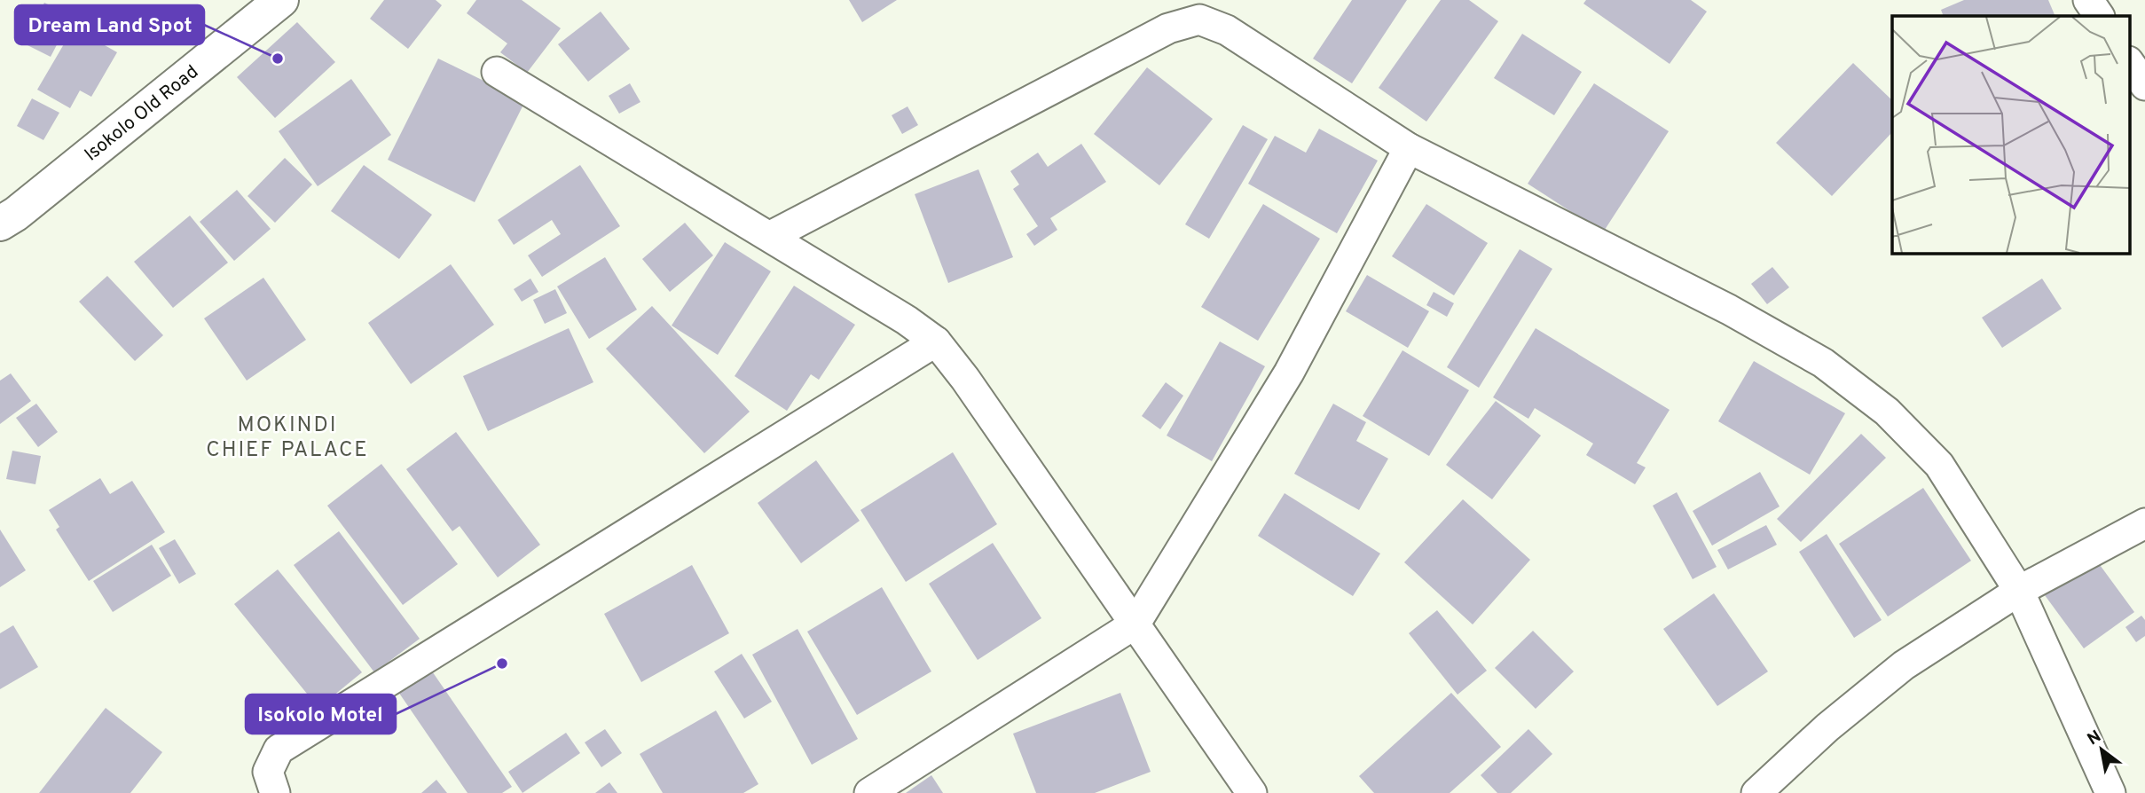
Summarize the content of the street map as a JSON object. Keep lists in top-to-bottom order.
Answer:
{
  "streets": {
    "street": ["Isokolo Old Road"]
  },
  "districts": ["MOKINDI CHIEF PALACE"],
  "places": ["Dream Land Spot", "Isokolo Motel"],
  "north": "top left"
}
